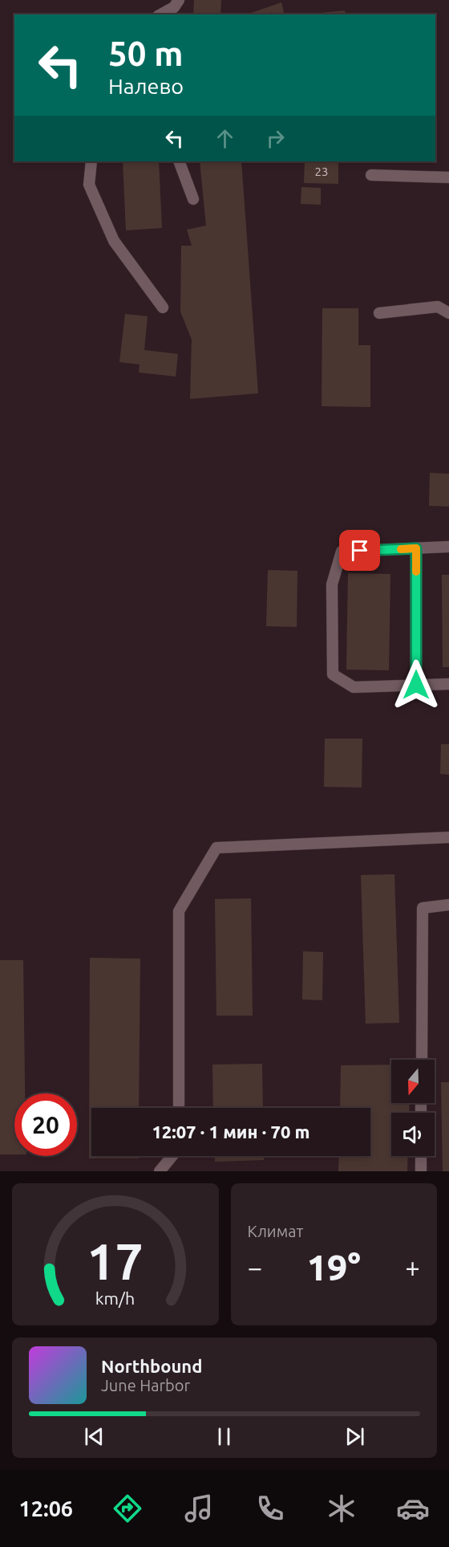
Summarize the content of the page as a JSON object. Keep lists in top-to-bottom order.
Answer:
{
  "house_numbers": ["23"],
  "north": "bottom",
  "page": {
    "turn": ["50 m", "Налево"],
    "limit": "20",
    "trip": "12:07 · 1 мин · 70 m",
    "tile": "Климат",
    "heat": ["−", "19°", "+"],
    "song": ["Northbound", "June Harbor"],
    "tabs": "12:06",
    "gauge": ["17", "km/h"]
  }
}
